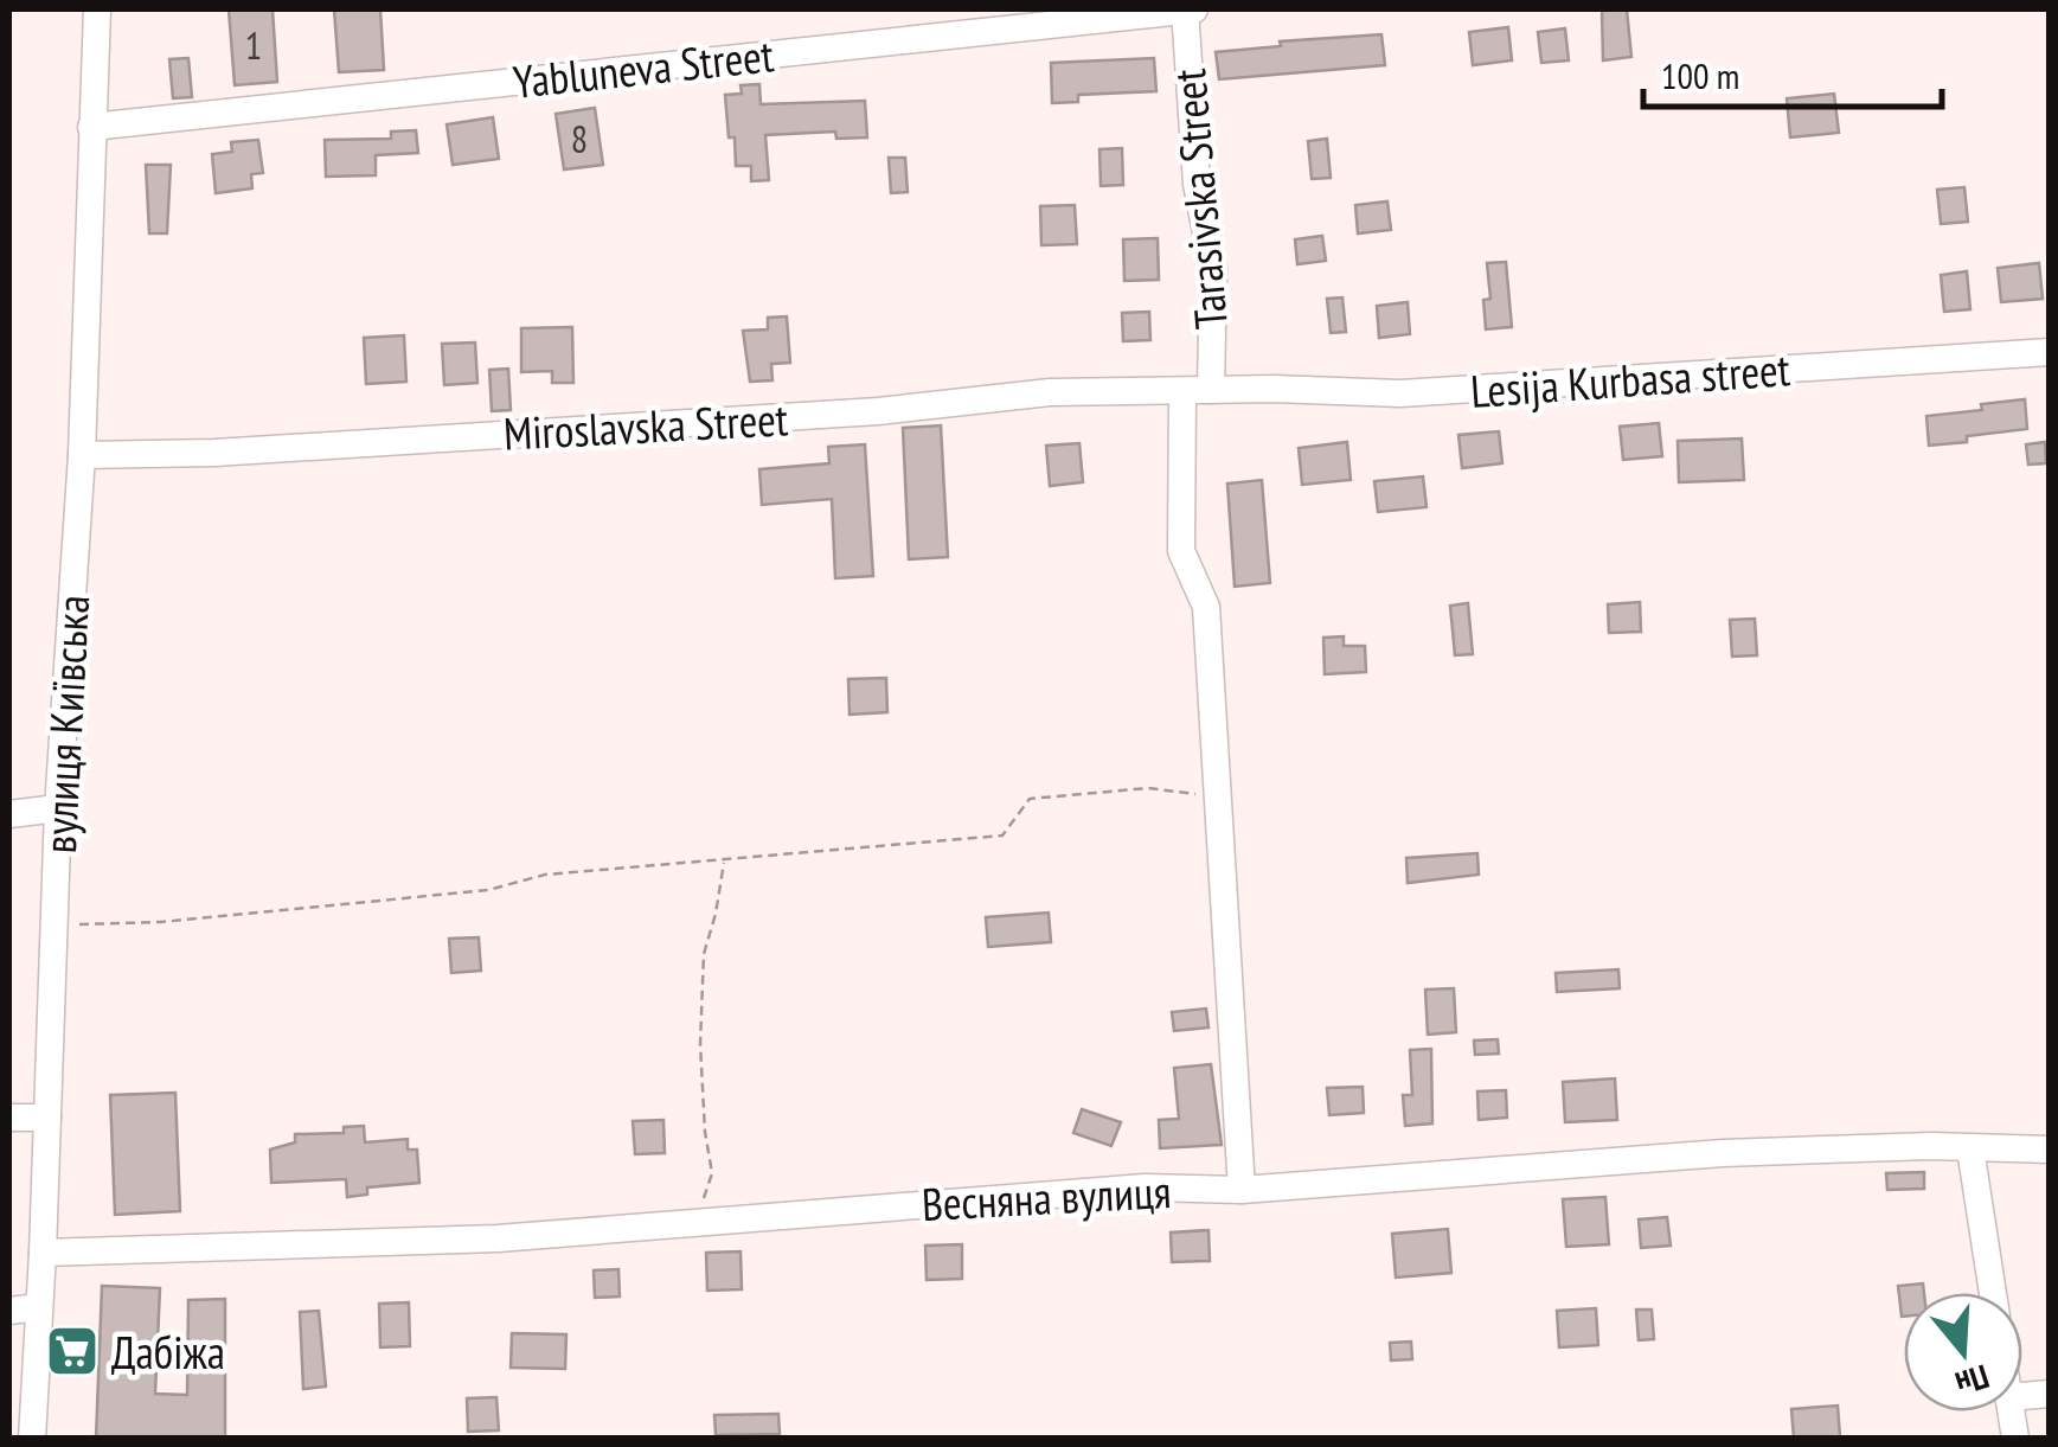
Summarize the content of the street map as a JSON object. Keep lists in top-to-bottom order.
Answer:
{
  "streets": {
    "street": [
      "Yabluneva Street",
      "Tarasivska Street",
      "Lesija Kurbasa street",
      "Miroslavska Street",
      "вулиця Київська",
      "Весняна вулиця"
    ]
  },
  "crossings": [
    ["Yabluneva Street", "Tarasivska Street"],
    ["Yabluneva Street", "вулиця Київська"],
    ["Tarasivska Street", "Lesija Kurbasa street"],
    ["Tarasivska Street", "Miroslavska Street"],
    ["Tarasivska Street", "Весняна вулиця"],
    ["Lesija Kurbasa street", "Miroslavska Street"],
    ["Miroslavska Street", "вулиця Київська"],
    ["вулиця Київська", "Весняна вулиця"]
  ],
  "places": {
    "supermarket": ["Дабіжа"]
  },
  "house_numbers": ["1", "8"],
  "scale_bar": "100 m",
  "north": "bottom"
}
